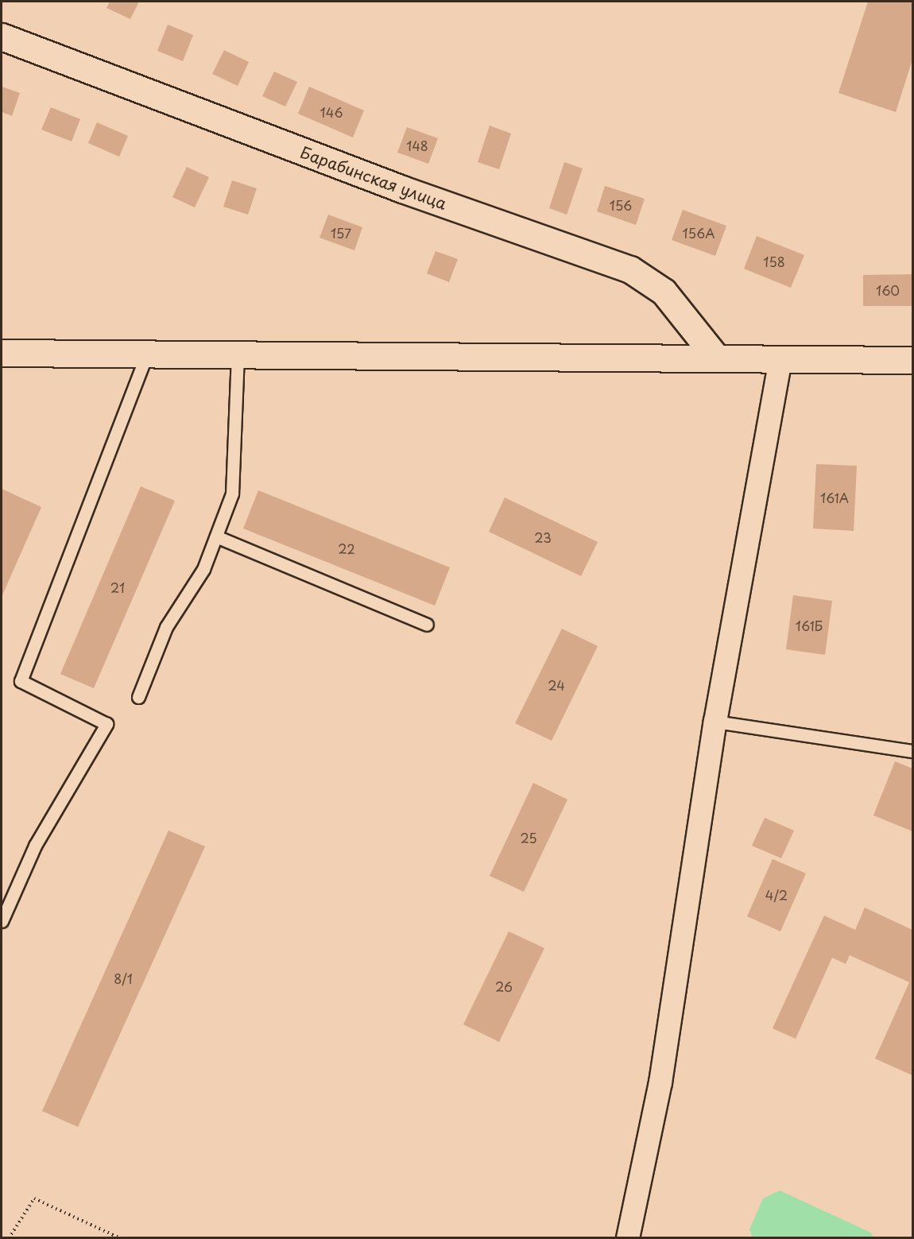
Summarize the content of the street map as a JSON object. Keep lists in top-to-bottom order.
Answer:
{
  "streets": {
    "main road": ["Барабинская улица"]
  },
  "house_numbers": [
    "146",
    "148",
    "156",
    "157",
    "156А",
    "158",
    "160",
    "161А",
    "23",
    "22",
    "21",
    "161Б",
    "24",
    "25",
    "4/2",
    "8/1",
    "26"
  ]
}
